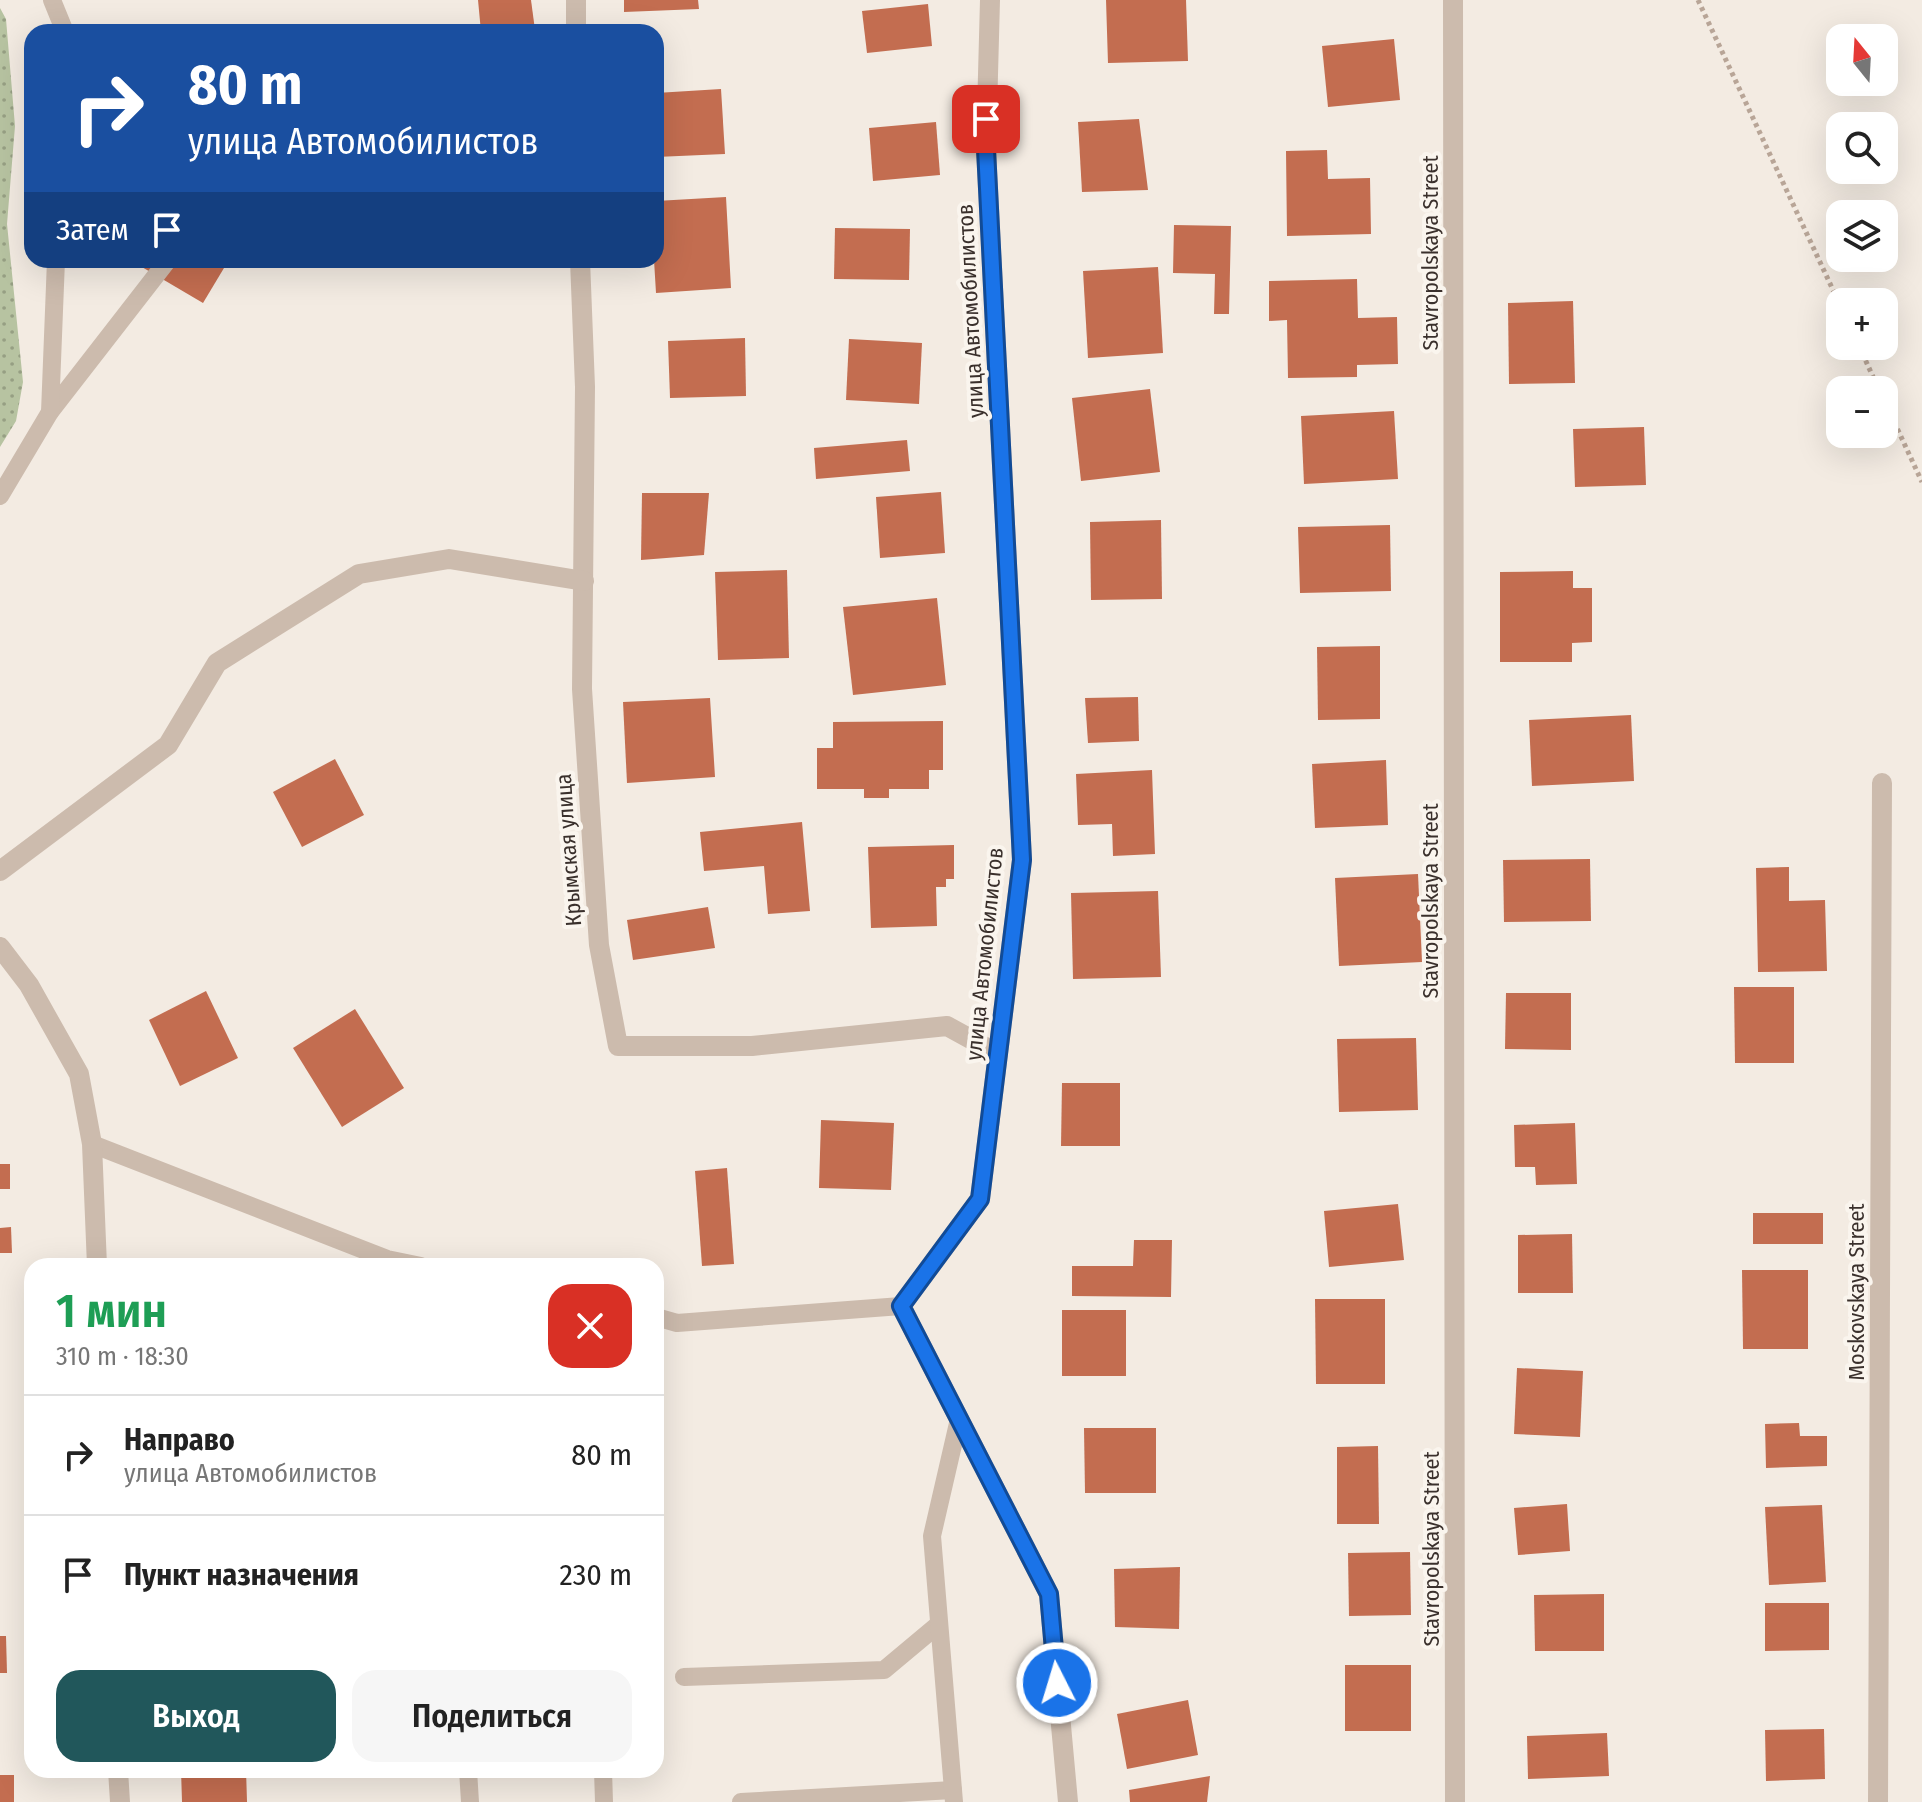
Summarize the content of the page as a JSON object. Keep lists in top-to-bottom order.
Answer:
{
  "streets": {
    "street": [
      "Stavropolskaya Street",
      "улица Автомобилистов",
      "Крымская улица",
      "Moskovskaya Street"
    ]
  },
  "crossings": [
    ["улица Автомобилистов", "Крымская улица"]
  ],
  "north": "top",
  "page": {
    "map_buttons": ["+", "−"],
    "turn": ["80 m", "улица Автомобилистов"],
    "then": "Затем",
    "heading": ["1 мин", "310 m · 18:30"],
    "list": [
      {
        "name": "Направо",
        "note": "улица Автомобилистов",
        "value": "80 m"
      },
      {
        "name": "Пункт назначения",
        "value": "230 m"
      }
    ],
    "buttons": ["Выход", "Поделиться"]
  }
}
